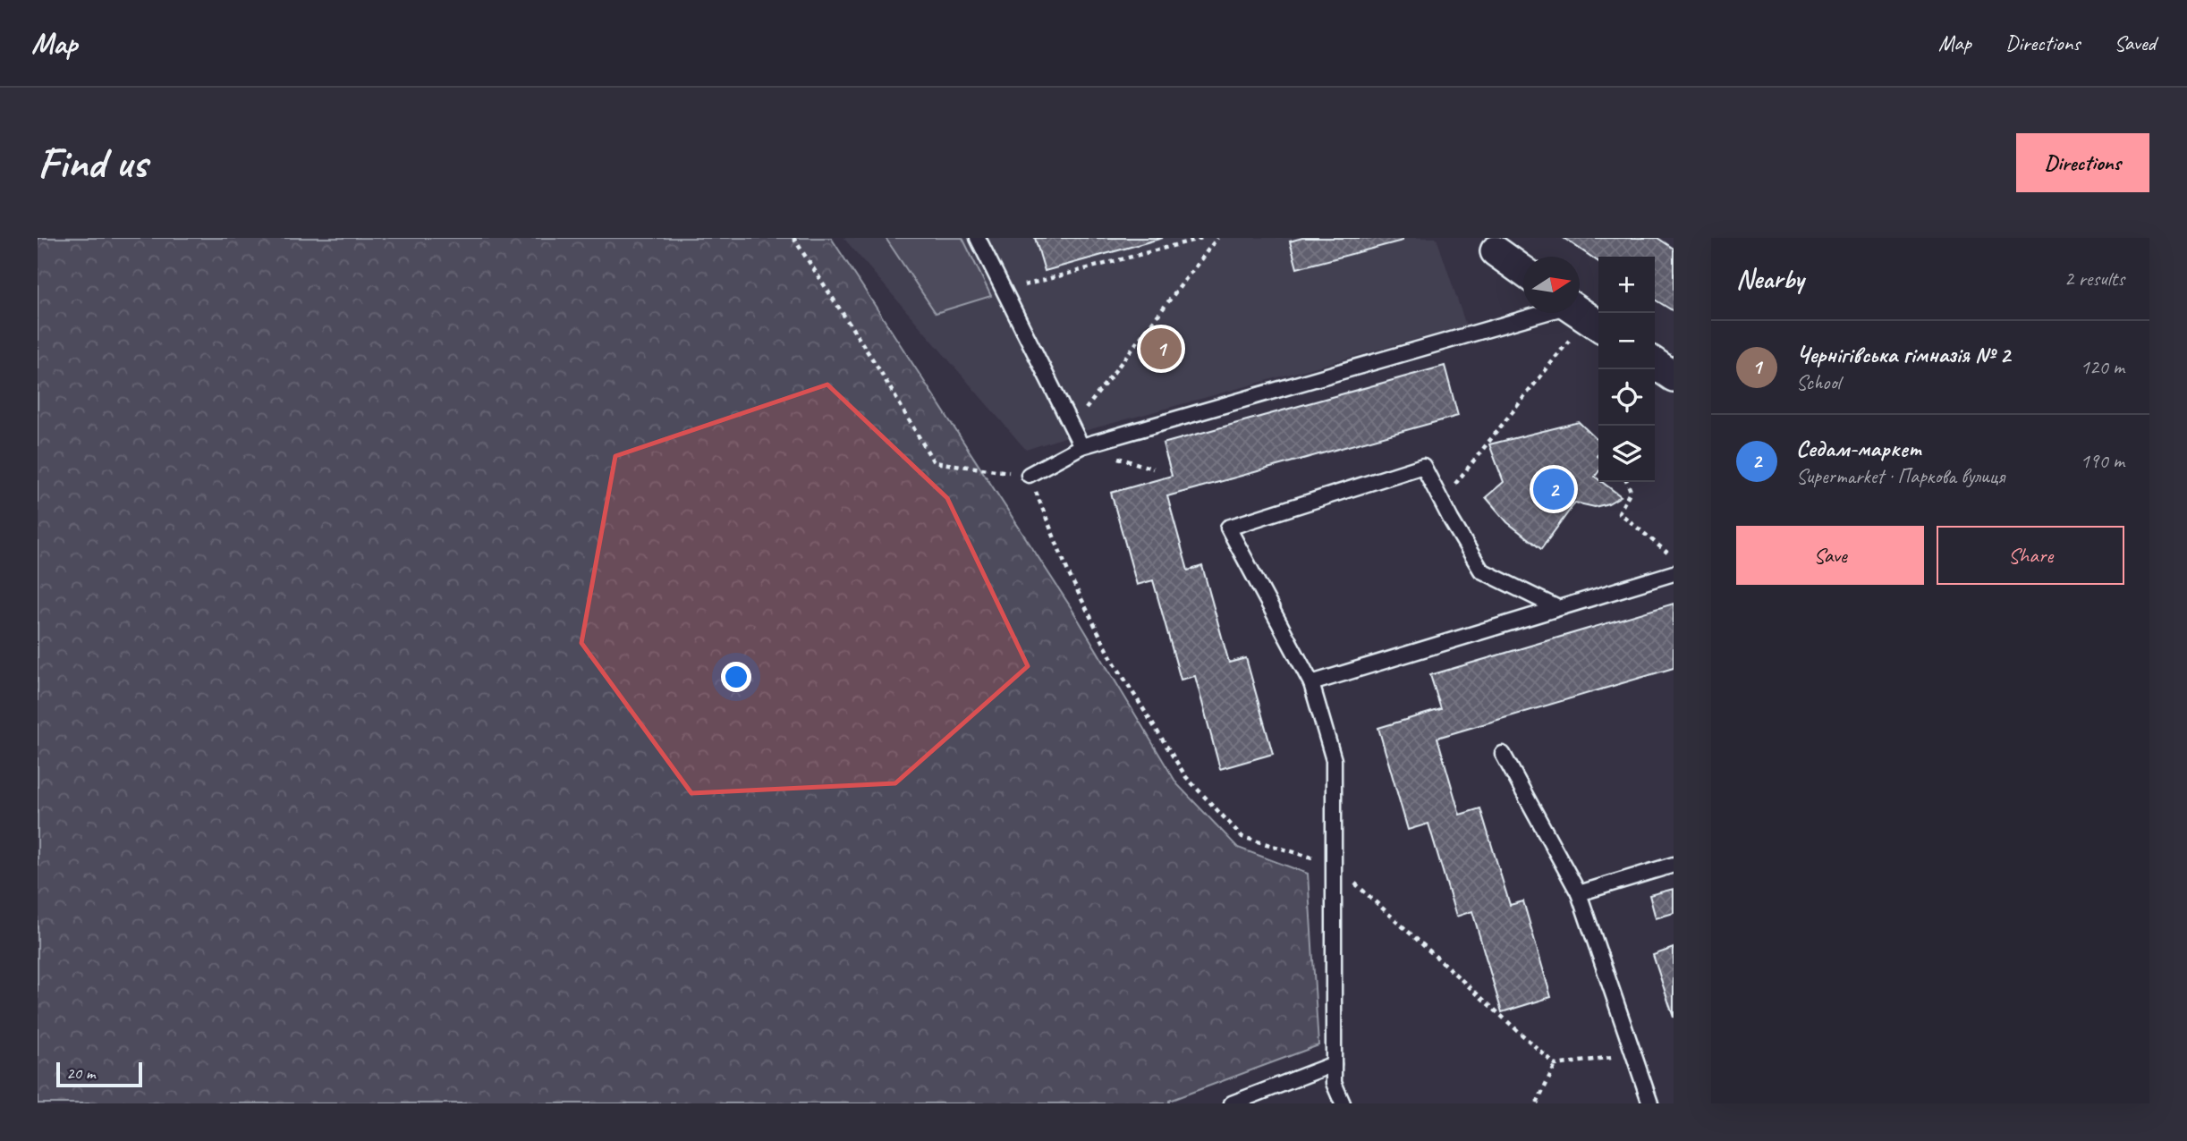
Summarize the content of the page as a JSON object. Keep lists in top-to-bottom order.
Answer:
{
  "scale_bar": "20 m",
  "north": "right",
  "page": {
    "header": "Map",
    "nav": ["Map", "Directions", "Saved"],
    "buttons": [
      "Directions",
      ["Save", "Share"]
    ],
    "title": "Find us",
    "heading": ["Nearby", "2 results"],
    "map_buttons": ["+", "−"],
    "list": [
      {
        "mark": "1",
        "name": "Чернігівська гімназія № 2",
        "note": "School",
        "value": "120 m"
      },
      {
        "mark": "2",
        "name": "Седам-маркет",
        "note": "Supermarket · Паркова вулиця",
        "value": "190 m"
      }
    ],
    "pins": ["1", "2"],
    "scale": "20 m"
  }
}
